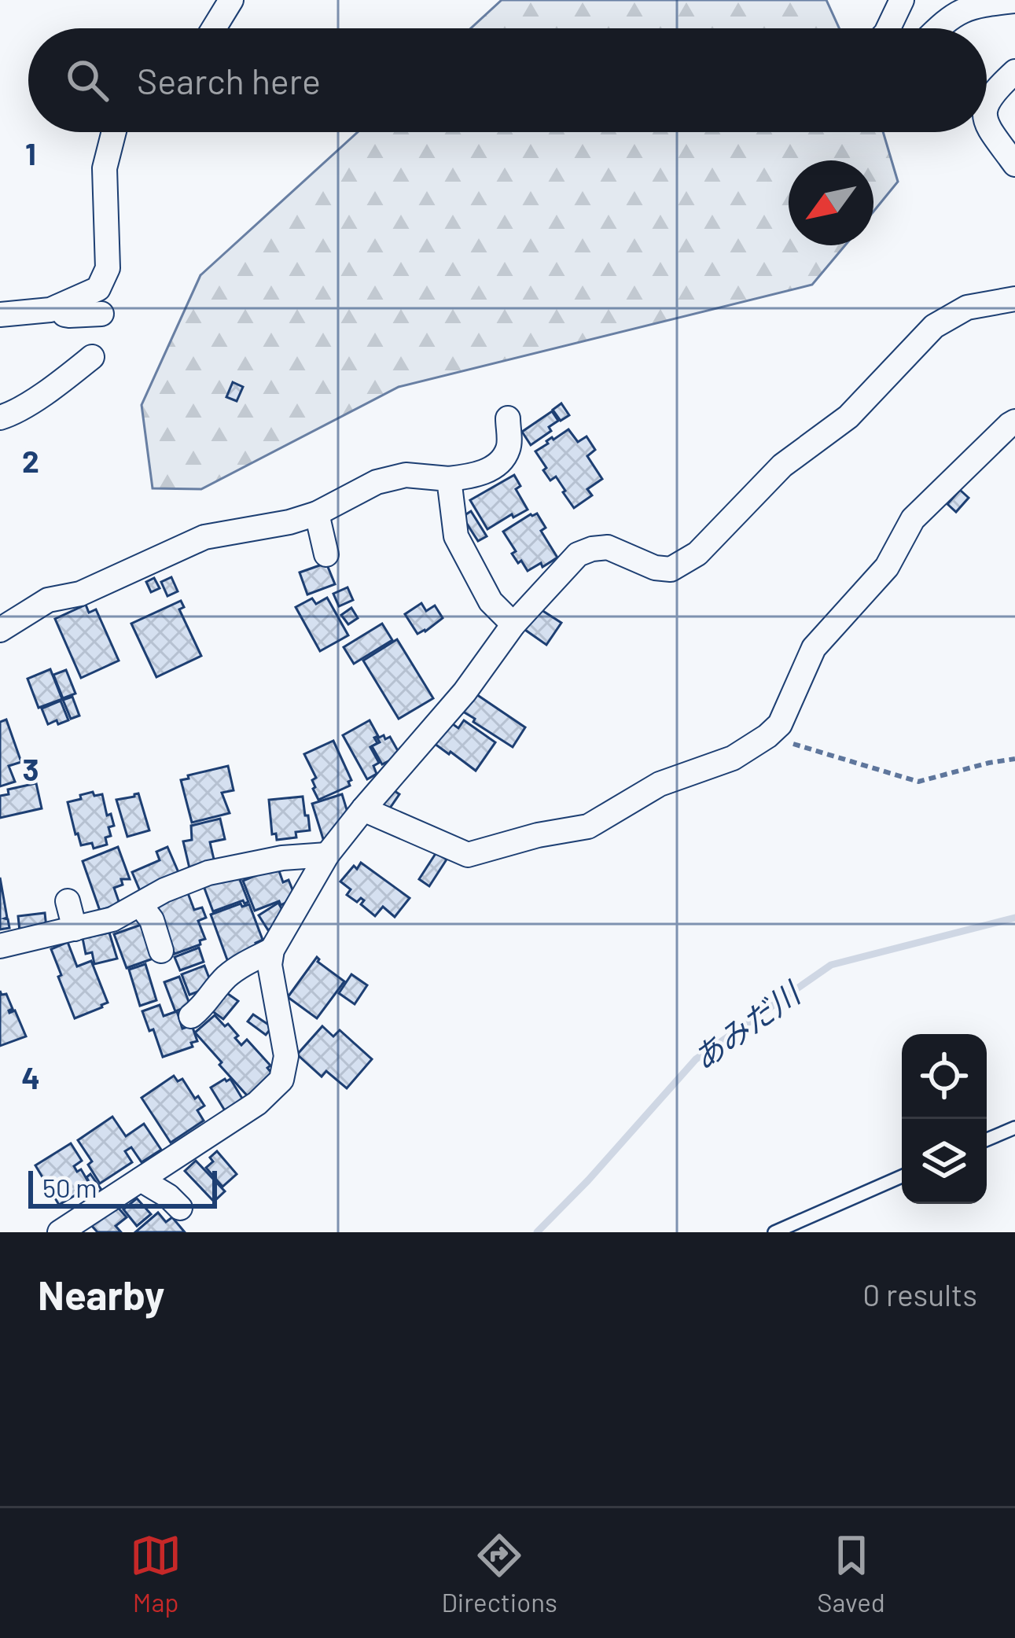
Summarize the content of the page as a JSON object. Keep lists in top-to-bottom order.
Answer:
{
  "water": ["あみだ川"],
  "scale_bar": "50 m",
  "north": "bottom left",
  "page": {
    "search": "Search here",
    "scale": "50 m",
    "heading": ["Nearby", "0 results"],
    "nav": ["Map", "Directions", "Saved"]
  },
  "grid": {
    "rows": [
      "1",
      "2",
      "3",
      "4"
    ]
  }
}
